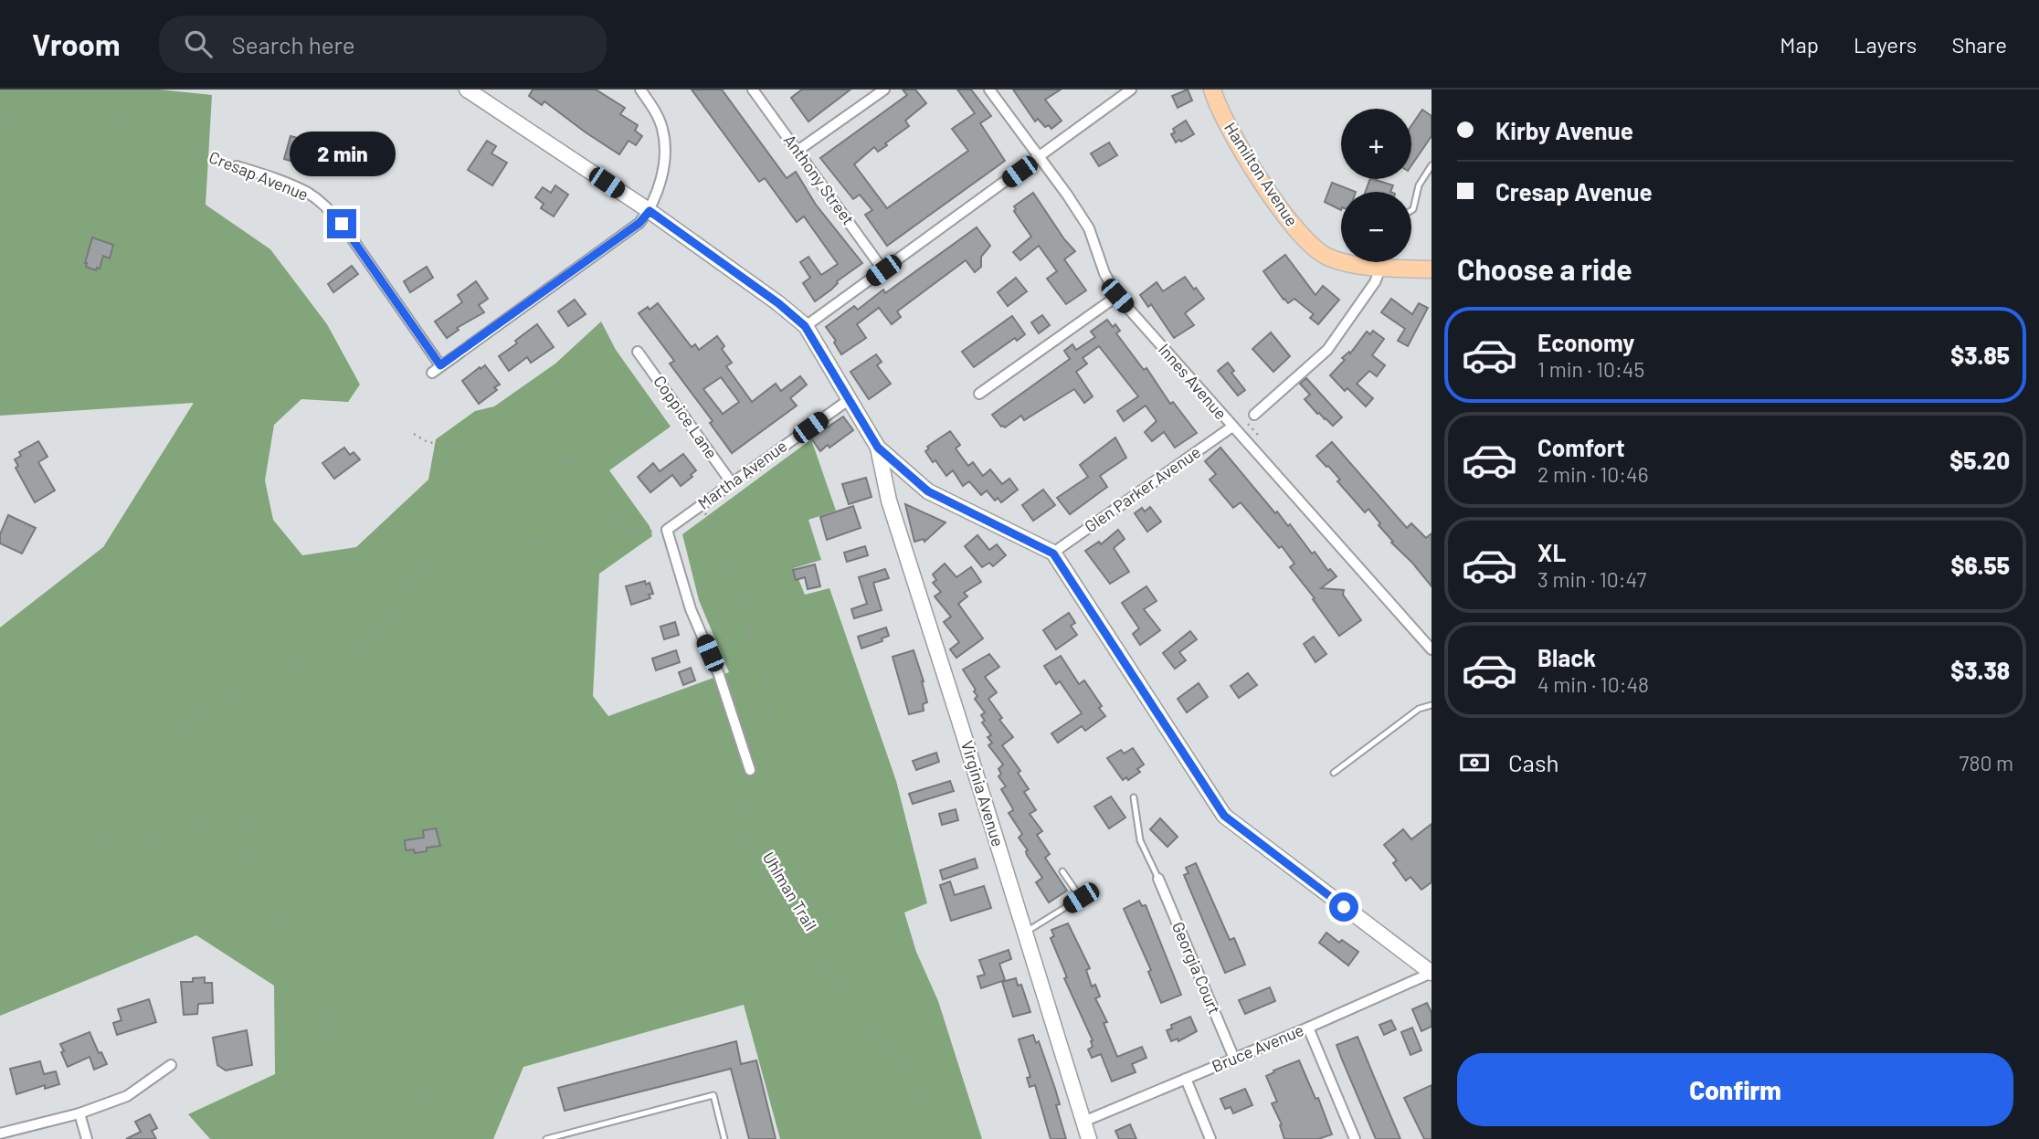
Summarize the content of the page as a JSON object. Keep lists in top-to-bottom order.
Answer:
{
  "streets": {
    "main road": ["Hamilton Avenue"],
    "street": [
      "Cresap Avenue",
      "Anthony Street",
      "Innes Avenue",
      "Coppice Lane",
      "Martha Avenue",
      "Glen Parker Avenue",
      "Virginia Avenue",
      "Georgia Court",
      "Bruce Avenue"
    ],
    "path": ["Uhlman Trail"]
  },
  "crossings": [
    ["Innes Avenue", "Glen Parker Avenue"],
    ["Coppice Lane", "Martha Avenue"],
    ["Martha Avenue", "Uhlman Trail"],
    ["Virginia Avenue", "Bruce Avenue"],
    ["Georgia Court", "Bruce Avenue"]
  ],
  "page": {
    "header": "Vroom",
    "search": "Search here",
    "nav": ["Map", "Layers", "Share"],
    "banner": ["Kirby Avenue", "Cresap Avenue"],
    "map_buttons": ["+", "−"],
    "bubble": "2 min",
    "heading": "Choose a ride",
    "list": [
      {
        "name": "Economy",
        "note": "1 min · 10:45",
        "value": "$3.85"
      },
      {
        "name": "Comfort",
        "note": "2 min · 10:46",
        "value": "$5.20"
      },
      {
        "name": "XL",
        "note": "3 min · 10:47",
        "value": "$6.55"
      },
      {
        "name": "Black",
        "note": "4 min · 10:48",
        "value": "$3.38"
      }
    ],
    "pay": ["Cash", "780 m"],
    "buttons": "Confirm"
  }
}
